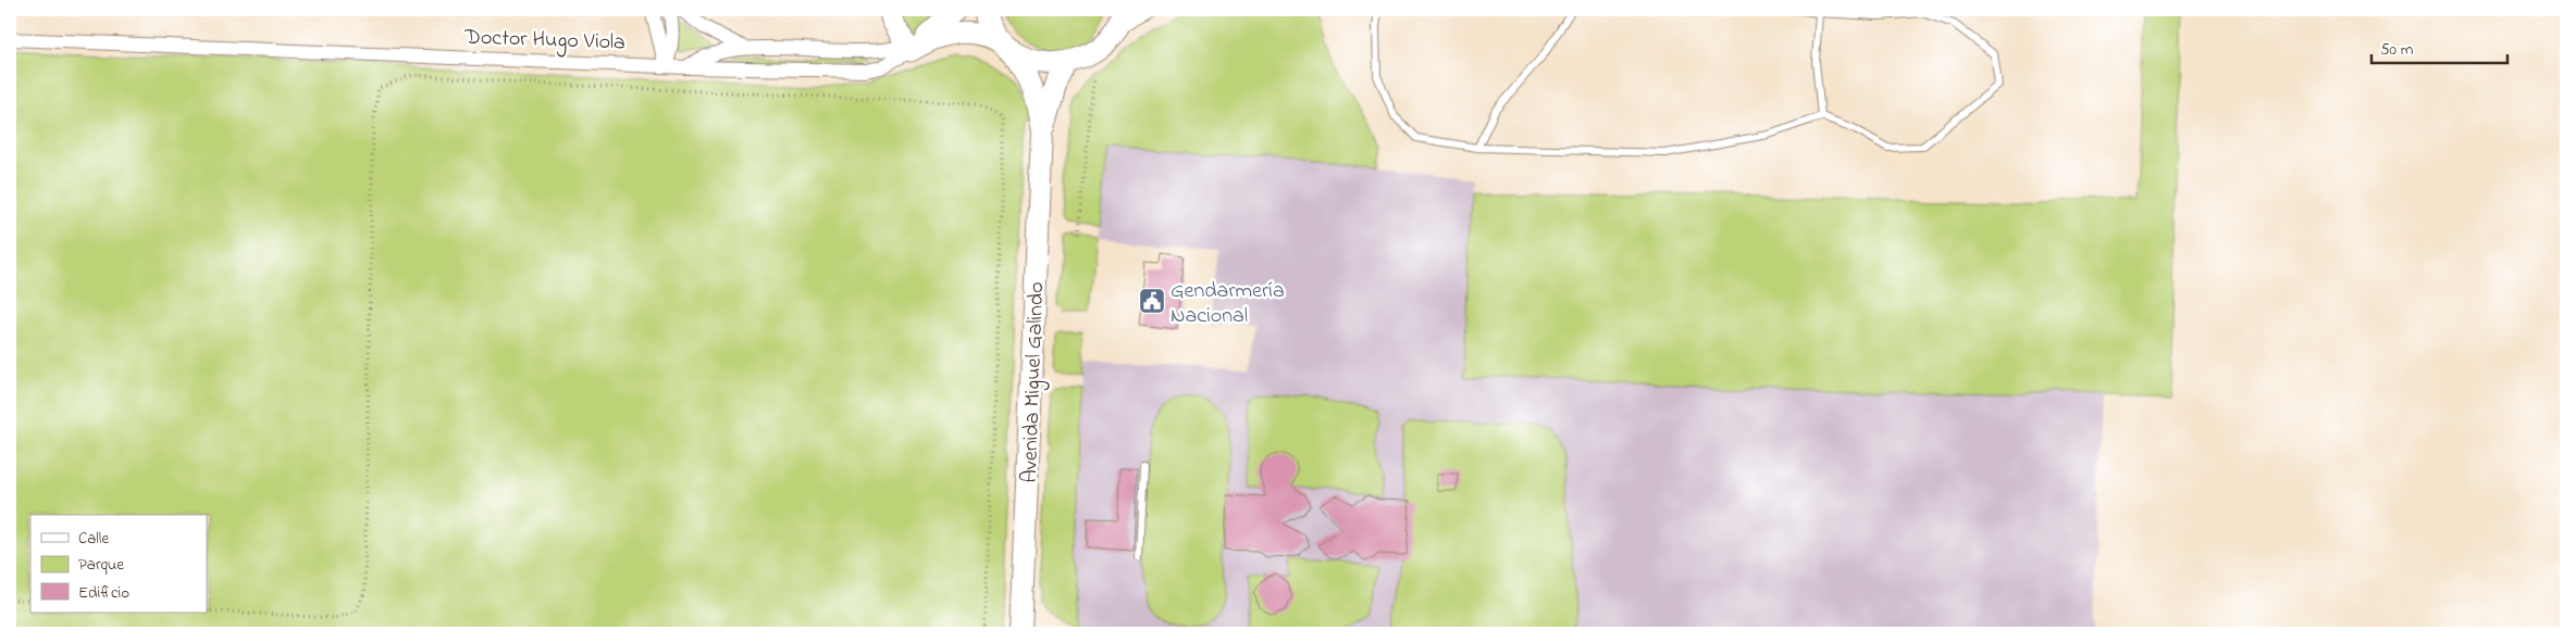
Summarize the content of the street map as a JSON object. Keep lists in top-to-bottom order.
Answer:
{
  "streets": {
    "main road": ["Doctor Hugo Viola", "Avenida Miguel Galindo"]
  },
  "crossings": [
    ["Doctor Hugo Viola", "Avenida Miguel Galindo"]
  ],
  "places": {
    "public building": ["Gendarmería Nacional"]
  },
  "legend": ["Calle", "Parque", "Edificio"],
  "scale_bar": "50 m"
}
